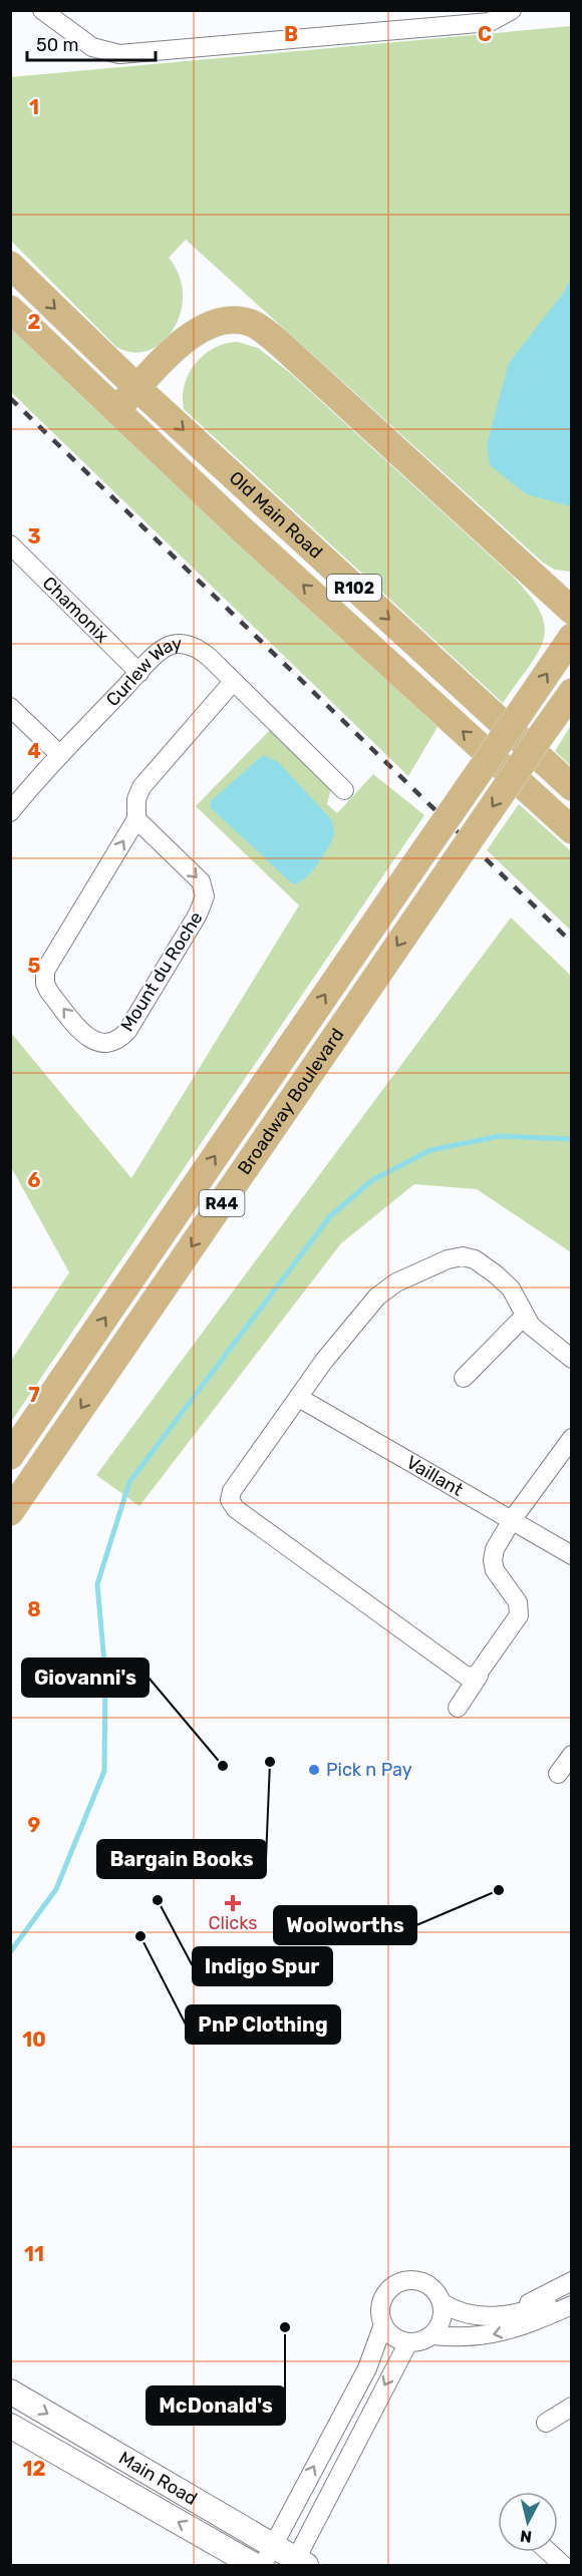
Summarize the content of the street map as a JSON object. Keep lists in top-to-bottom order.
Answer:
{
  "streets": {
    "main road": [
      "Old Main Road",
      "R102",
      "Broadway Boulevard",
      "R44",
      "Main Road"
    ],
    "street": [
      "Chamonix",
      "Curlew Way",
      "Mount du Roche",
      "Vaillant"
    ]
  },
  "crossings": [
    ["Chamonix", "Curlew Way"],
    ["Curlew Way", "Mount du Roche"]
  ],
  "places": {
    "other": [
      "Bargain Books",
      "Giovanni's",
      "Pick n Pay",
      "Woolworths",
      "Indigo Spur",
      "PnP Clothing",
      "McDonald's"
    ],
    "health": ["Clicks"]
  },
  "scale_bar": "50 m",
  "north": "bottom",
  "grid": {
    "columns": ["B", "C"],
    "rows": [
      "1",
      "2",
      "3",
      "4",
      "5",
      "6",
      "7",
      "8",
      "9",
      "10",
      "11",
      "12"
    ]
  }
}
